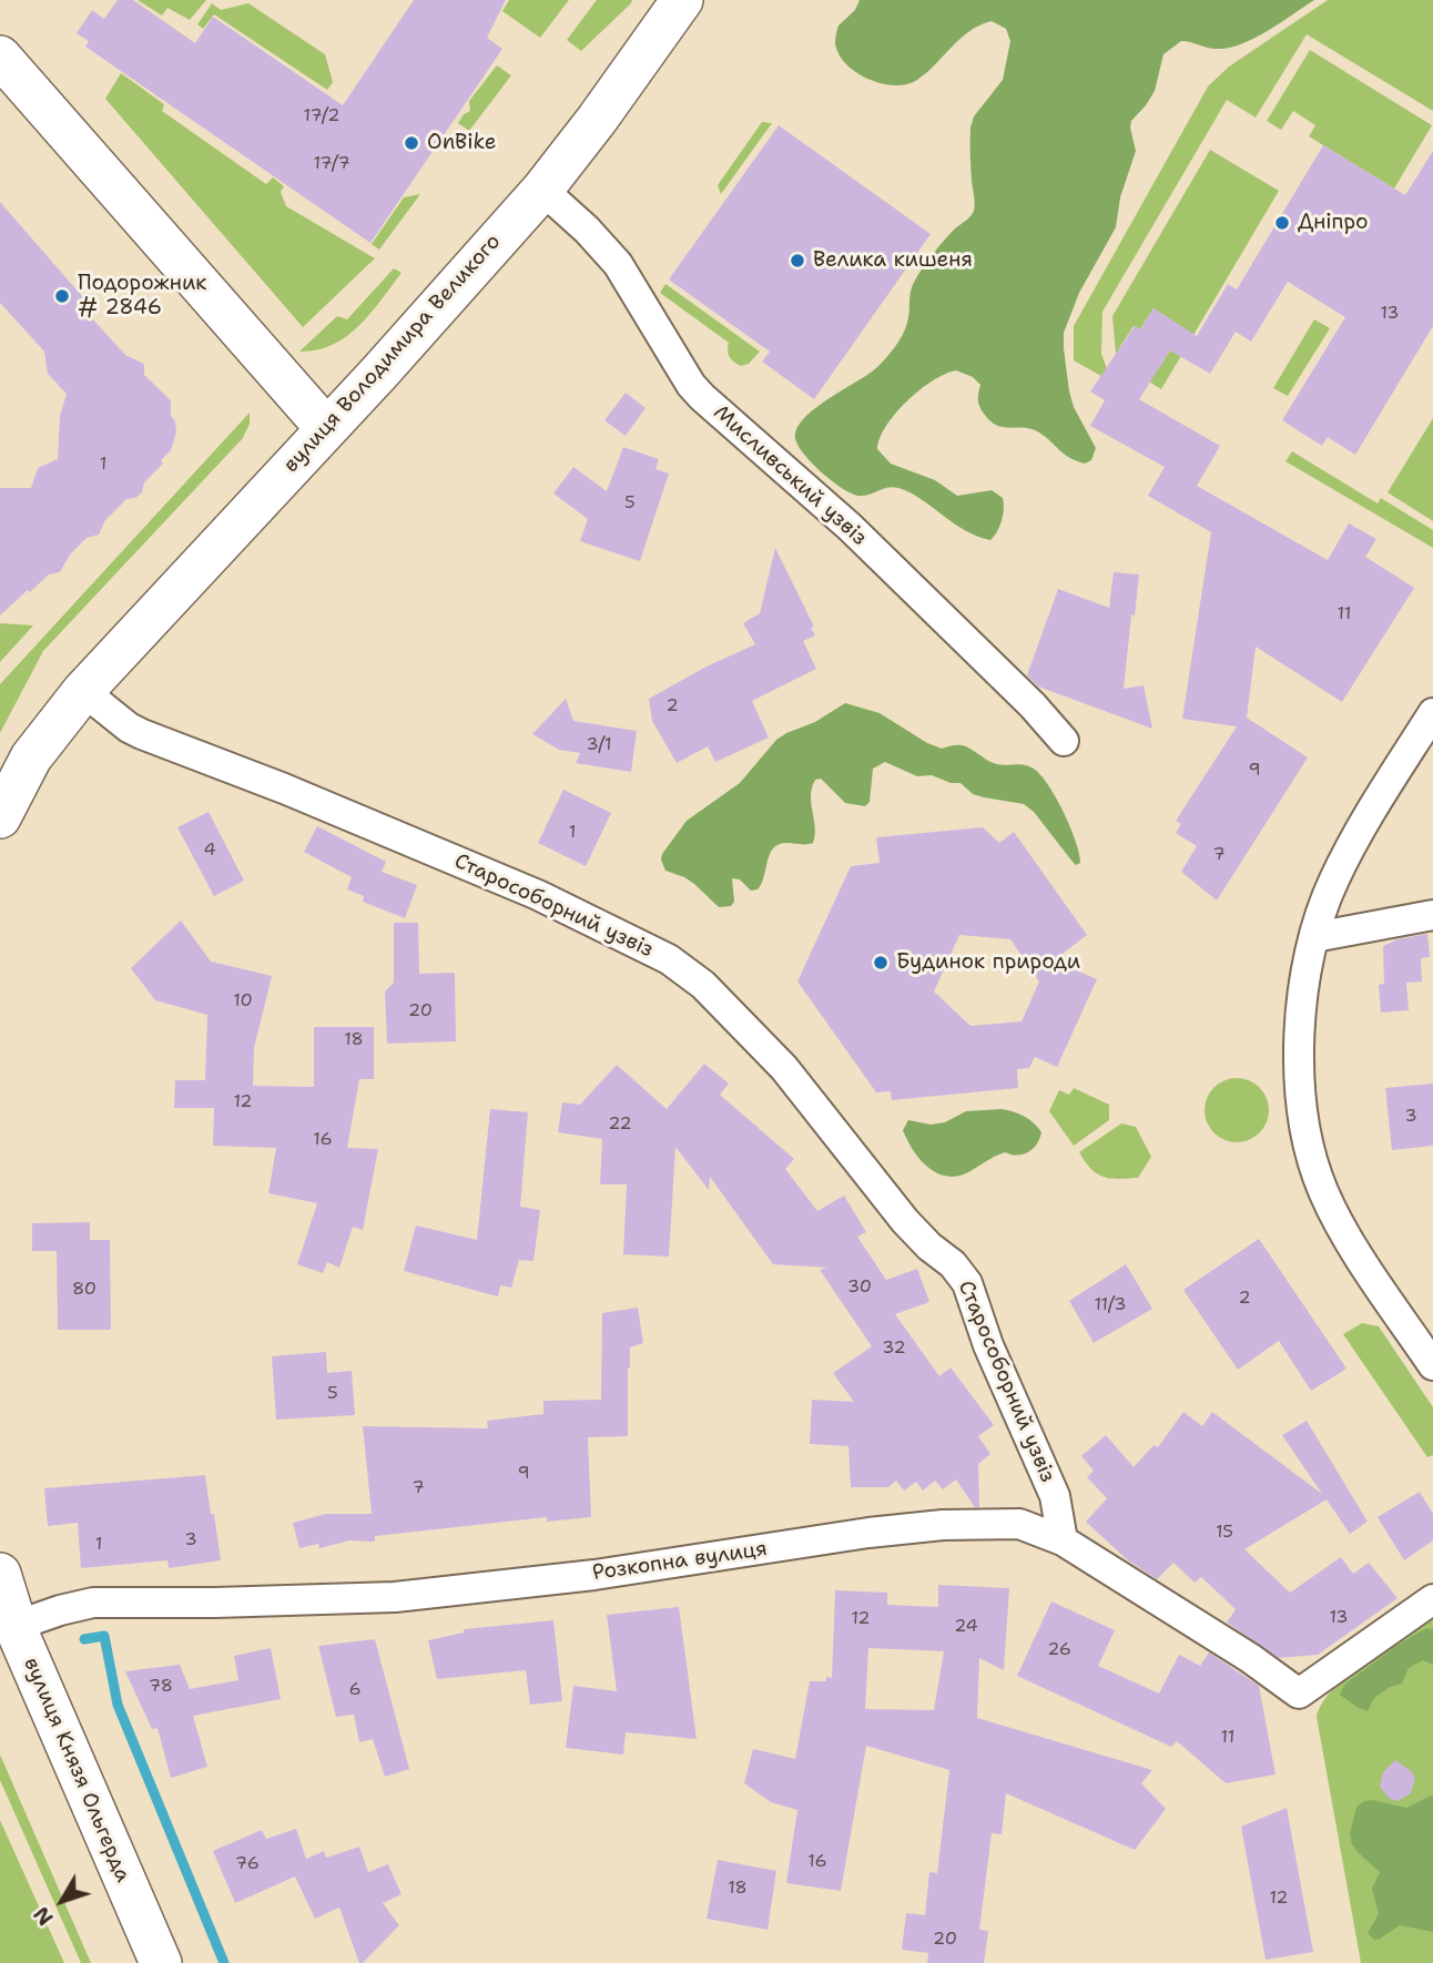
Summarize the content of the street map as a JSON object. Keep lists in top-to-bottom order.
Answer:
{
  "streets": {
    "main road": ["вулиця Володимира Великого", "вулиця Князя Ольгерда"],
    "street": ["Мисливський узвіз", "Старособорний узвіз", "Розкопна вулиця"]
  },
  "crossings": [
    ["вулиця Володимира Великого", "Мисливський узвіз"],
    ["вулиця Володимира Великого", "Старособорний узвіз"],
    ["Старособорний узвіз", "Розкопна вулиця"],
    ["Розкопна вулиця", "вулиця Князя Ольгерда"]
  ],
  "places": [
    "OnBike",
    "Дніпро",
    "Велика кишеня",
    "Подорожник # 2846",
    "Будинок природи"
  ],
  "house_numbers": [
    "17/2",
    "17/7",
    "13",
    "1",
    "5",
    "11",
    "2",
    "3/1",
    "9",
    "1",
    "4",
    "7",
    "10",
    "20",
    "18",
    "12",
    "3",
    "22",
    "16",
    "30",
    "80",
    "2",
    "11/3",
    "32",
    "5",
    "9",
    "7",
    "15",
    "3",
    "1",
    "13",
    "12",
    "24",
    "26",
    "78",
    "6",
    "11",
    "16",
    "76",
    "18",
    "12",
    "20"
  ],
  "north": "bottom left"
}
